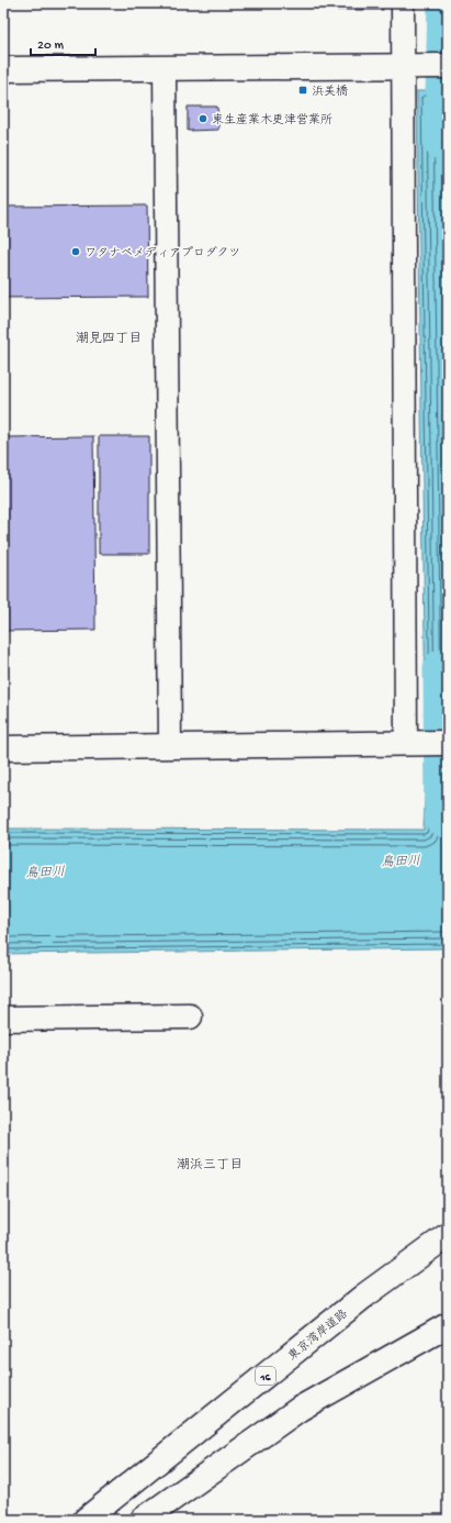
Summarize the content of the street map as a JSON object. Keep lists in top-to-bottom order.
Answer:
{
  "streets": {
    "main road": ["東京湾岸道路", "16"]
  },
  "districts": ["潮見四丁目", "潮浜三丁目"],
  "water": ["鳥田川"],
  "places": {
    "transit": ["浜美橋"],
    "other": ["東生産業木更津営業所", "ワタナベメディアプロダクツ"]
  },
  "scale_bar": "20 m"
}
